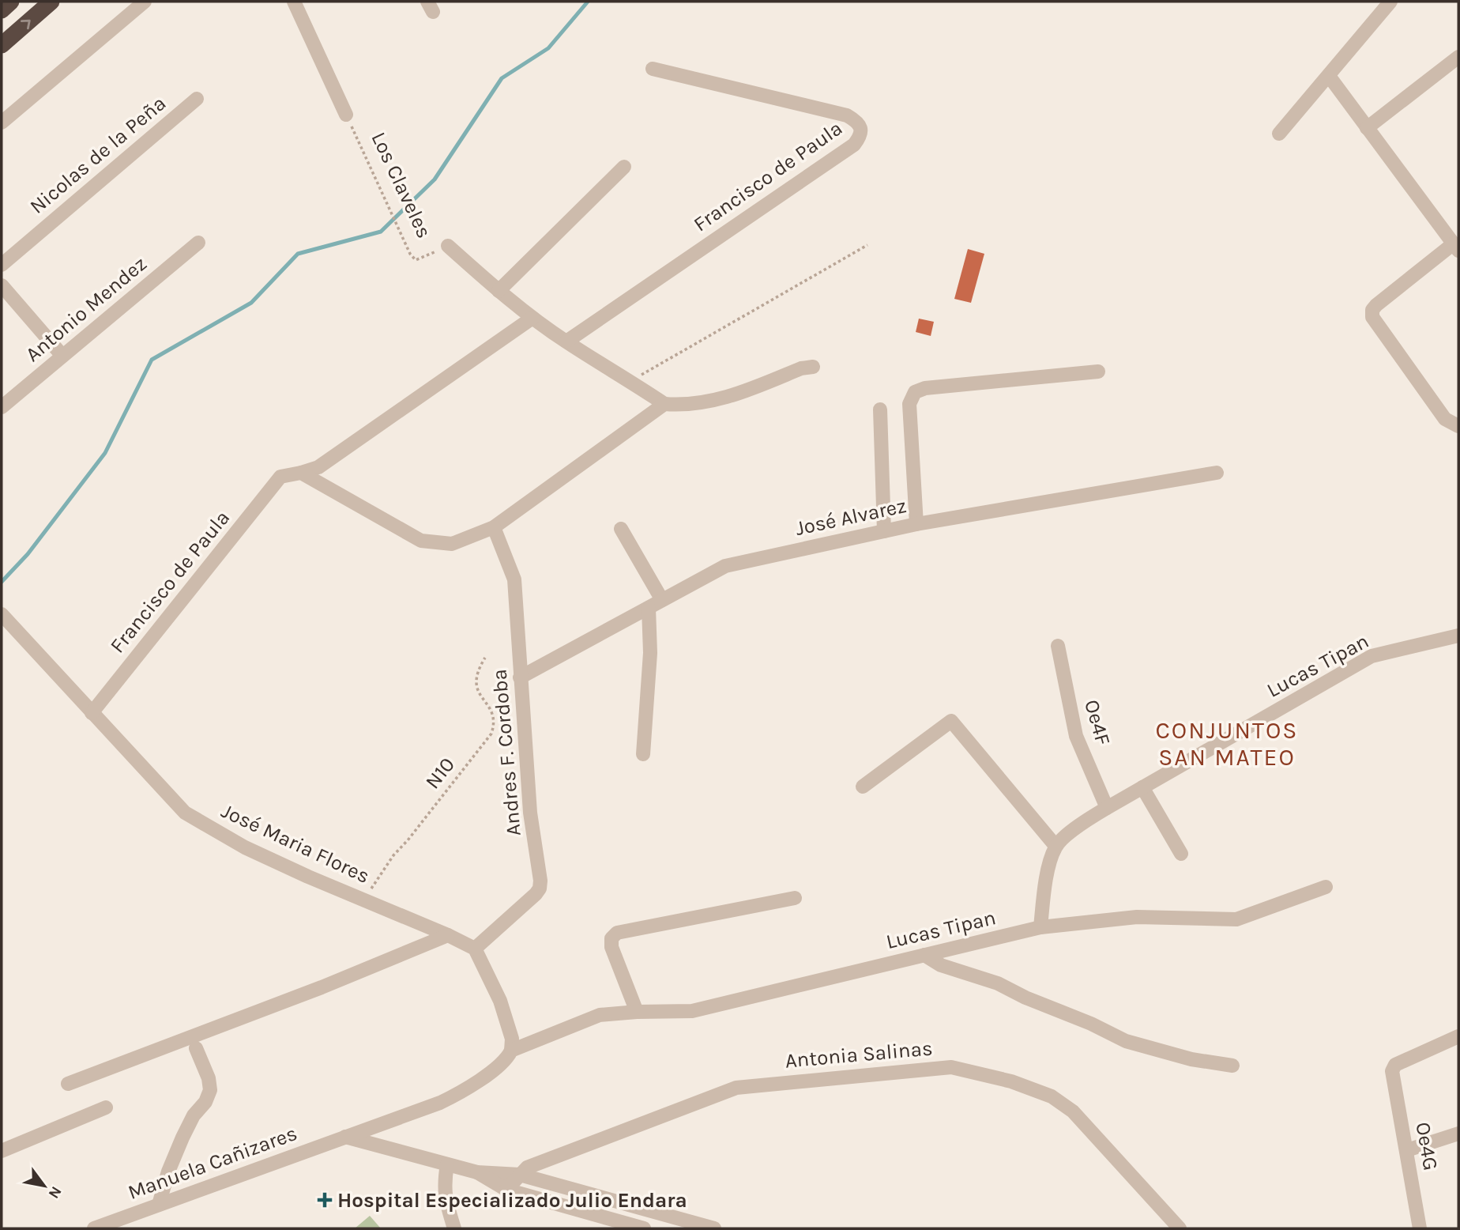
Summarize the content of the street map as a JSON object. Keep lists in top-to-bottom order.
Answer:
{
  "streets": {
    "street": [
      "Nicolas de la Peña",
      "Francisco de Paula",
      "Los Claveles",
      "Antonio Mendez",
      "José Alvarez",
      "Lucas Tipan",
      "Oe4F",
      "Andres F. Cordoba",
      "José Maria Flores",
      "Antonia Salinas",
      "Oe4G",
      "Manuela Cañizares"
    ],
    "path": ["N10"]
  },
  "crossings": [
    ["Francisco de Paula", "Los Claveles"],
    ["Francisco de Paula", "José Maria Flores"],
    ["José Alvarez", "Andres F. Cordoba"],
    ["Lucas Tipan", "Oe4F"],
    ["Lucas Tipan", "Manuela Cañizares"],
    ["Andres F. Cordoba", "José Maria Flores"],
    ["N10", "José Maria Flores"]
  ],
  "districts": ["CONJUNTOS SAN MATEO"],
  "places": {
    "health": ["Hospital Especializado Julio Endara"]
  },
  "north": "bottom right"
}
